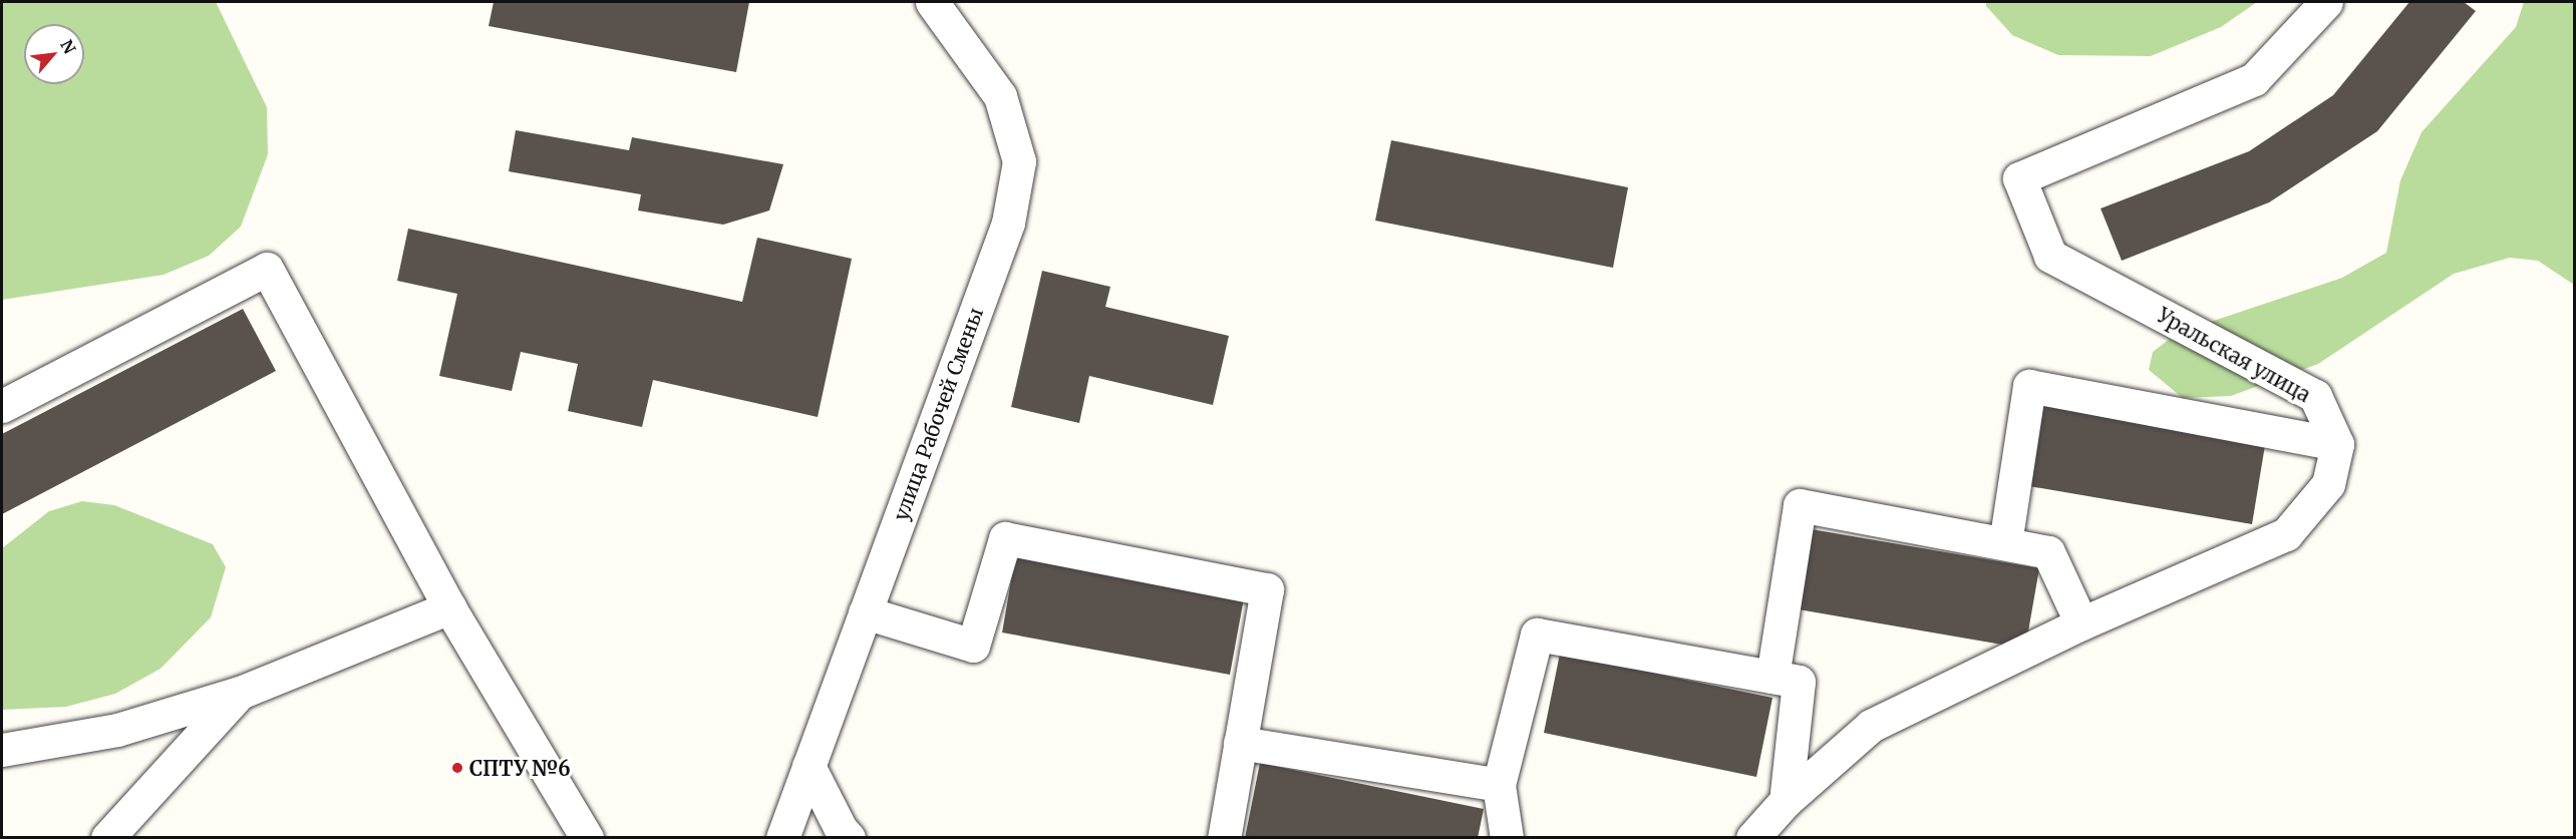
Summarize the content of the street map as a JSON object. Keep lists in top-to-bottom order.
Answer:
{
  "streets": {
    "street": ["Уральская улица", "улица Рабочей Смены"]
  },
  "places": ["СПТУ №6"],
  "north": "top right"
}
